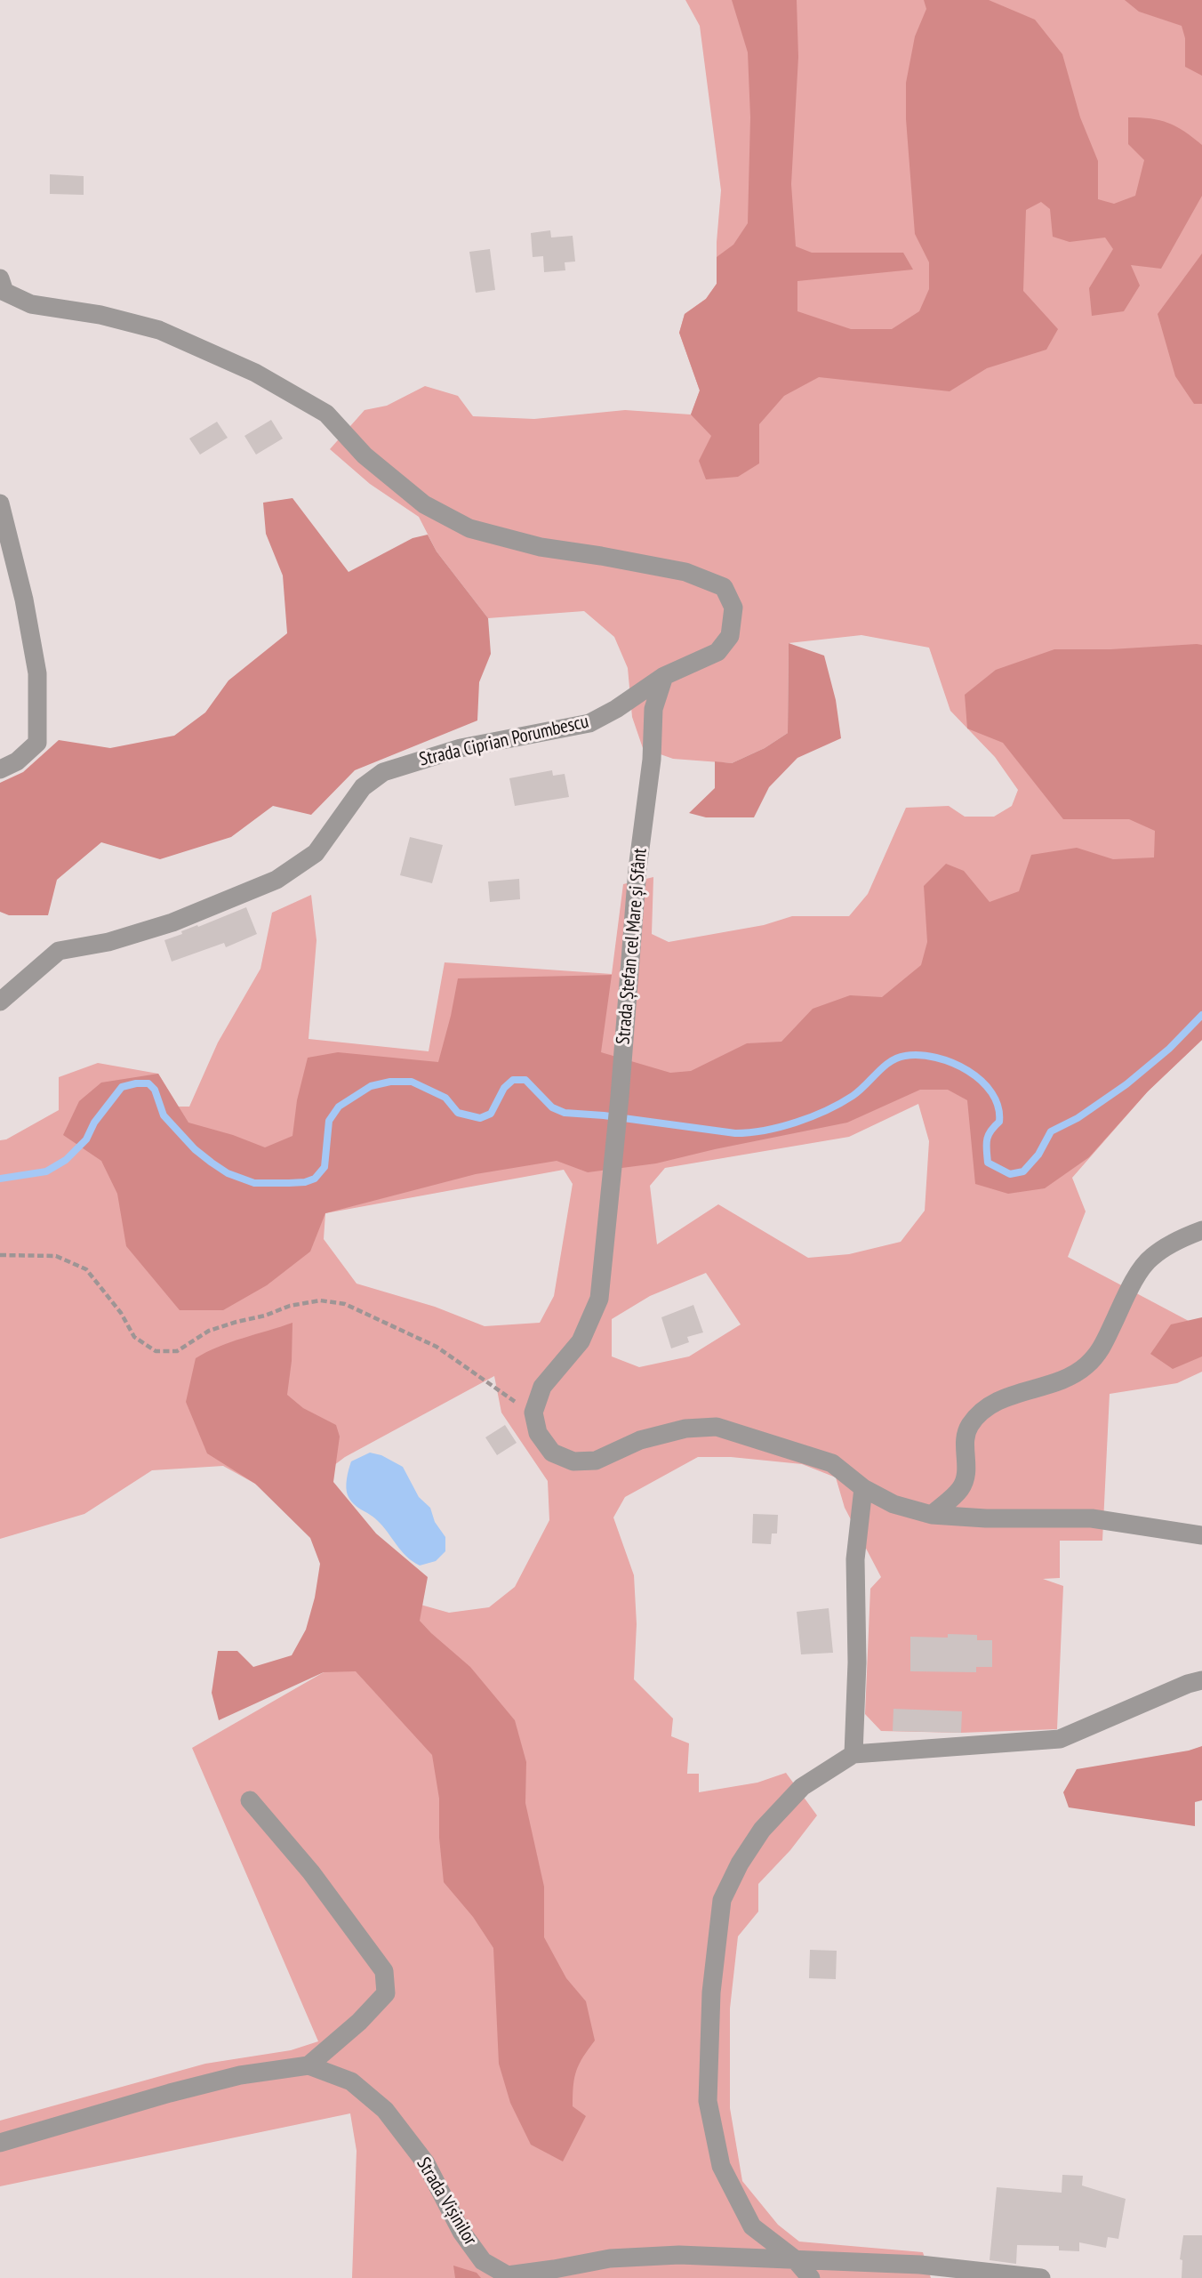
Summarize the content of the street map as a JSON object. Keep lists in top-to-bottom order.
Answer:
{
  "streets": {
    "street": ["Strada Ciprian Porumbescu", "Strada Ștefan cel Mare și Sfânt", "Strada Vișinilor"]
  },
  "crossings": [
    ["Strada Ciprian Porumbescu", "Strada Ștefan cel Mare și Sfânt"]
  ]
}
